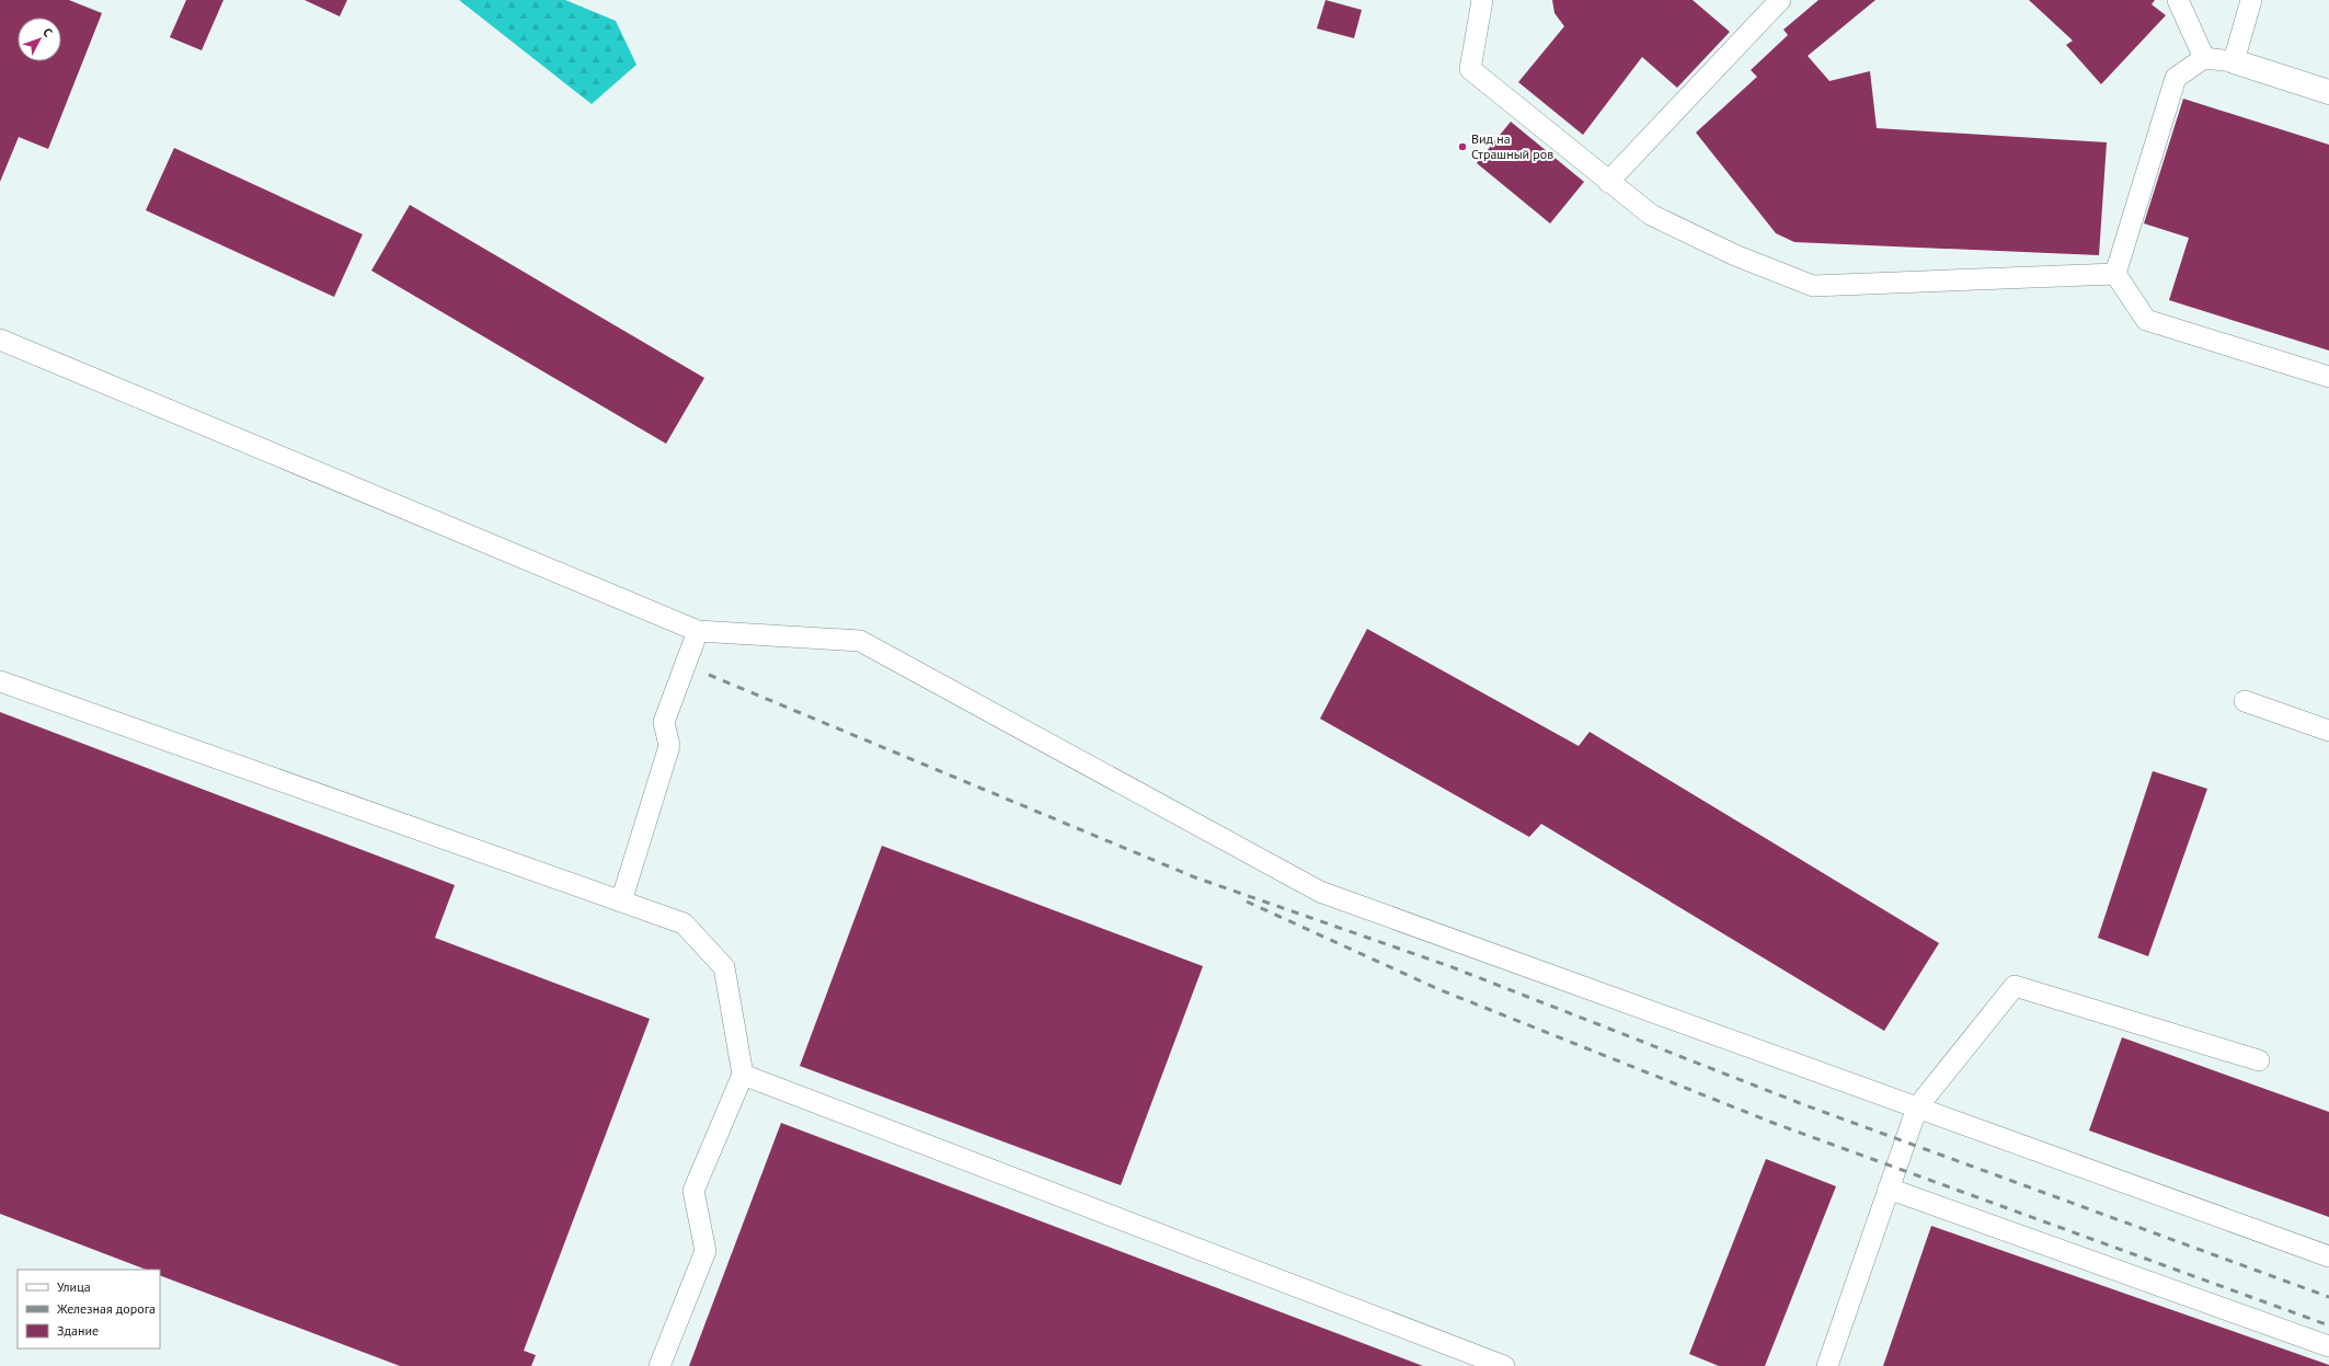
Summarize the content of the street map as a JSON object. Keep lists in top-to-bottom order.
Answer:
{
  "places": ["Вид на Страшный ров"],
  "legend": ["Улица", "Железная дорога", "Здание"],
  "north": "top right"
}
